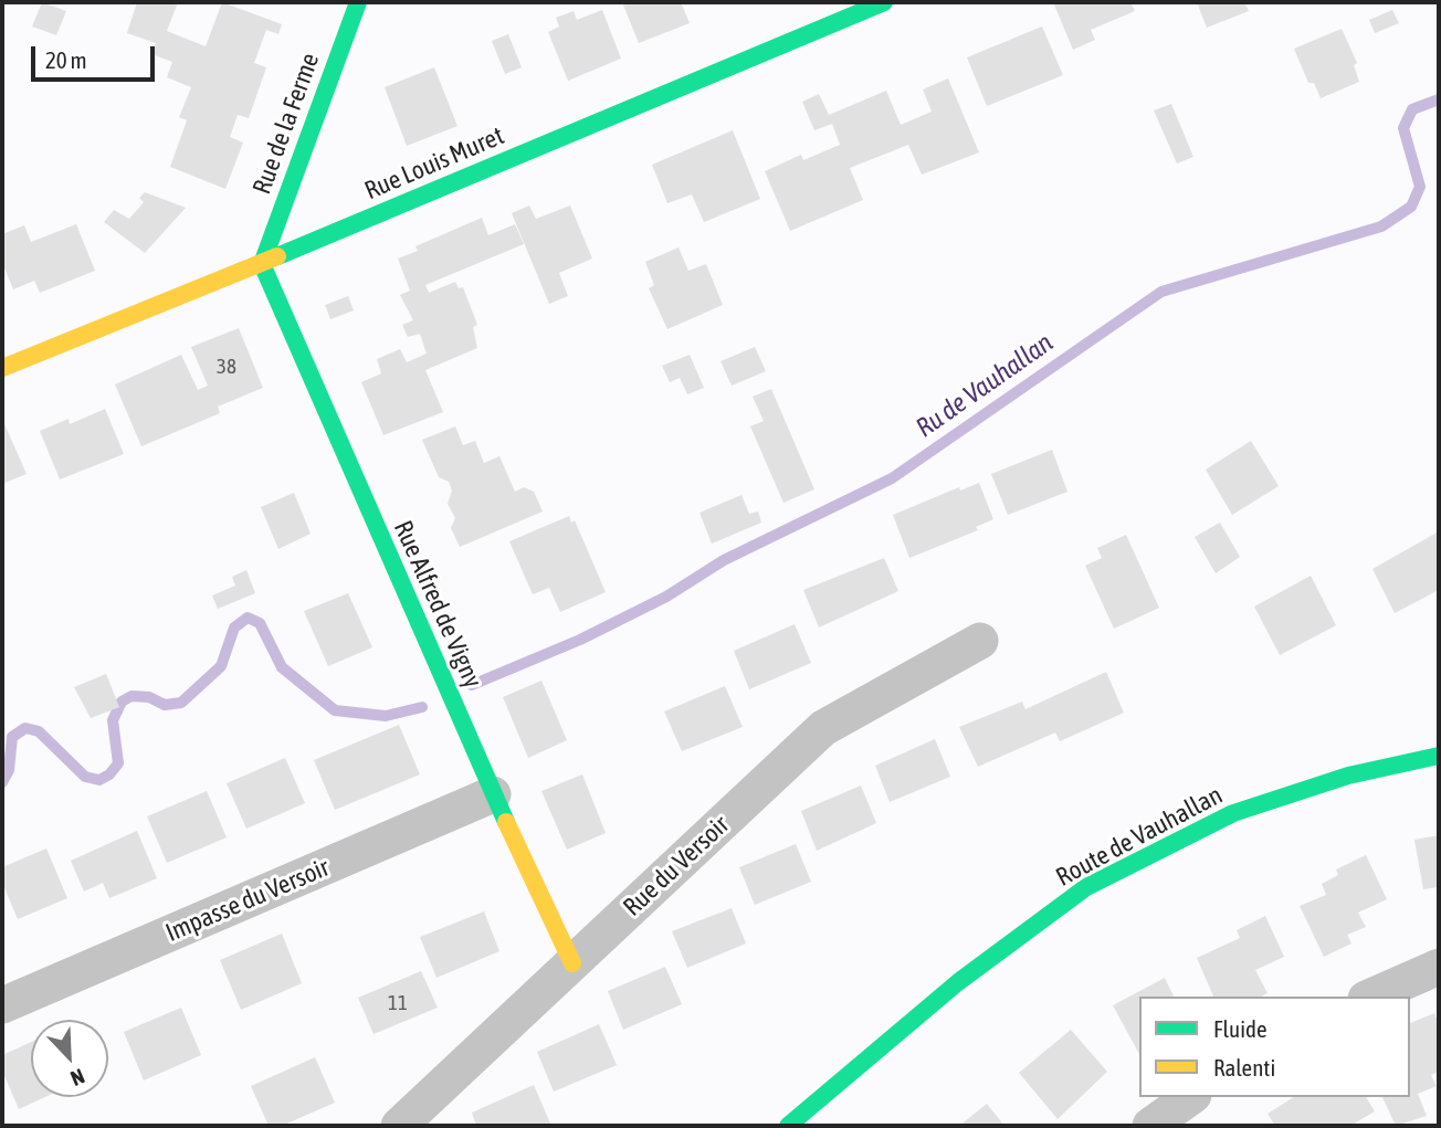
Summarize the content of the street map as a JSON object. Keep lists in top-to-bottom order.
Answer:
{
  "streets": {
    "street": [
      "Rue de la Ferme",
      "Rue Louis Muret",
      "Rue Alfred de Vigny",
      "Route de Vauhallan",
      "Rue du Versoir",
      "Impasse du Versoir"
    ]
  },
  "crossings": [
    ["Rue de la Ferme", "Rue Louis Muret"],
    ["Rue de la Ferme", "Rue Alfred de Vigny"],
    ["Rue Louis Muret", "Rue Alfred de Vigny"],
    ["Rue Alfred de Vigny", "Rue du Versoir"],
    ["Rue Alfred de Vigny", "Impasse du Versoir"]
  ],
  "water": ["Ru de Vauhallan"],
  "house_numbers": ["38", "11"],
  "legend": ["Fluide", "Ralenti"],
  "scale_bar": "20 m",
  "north": "bottom right"
}
